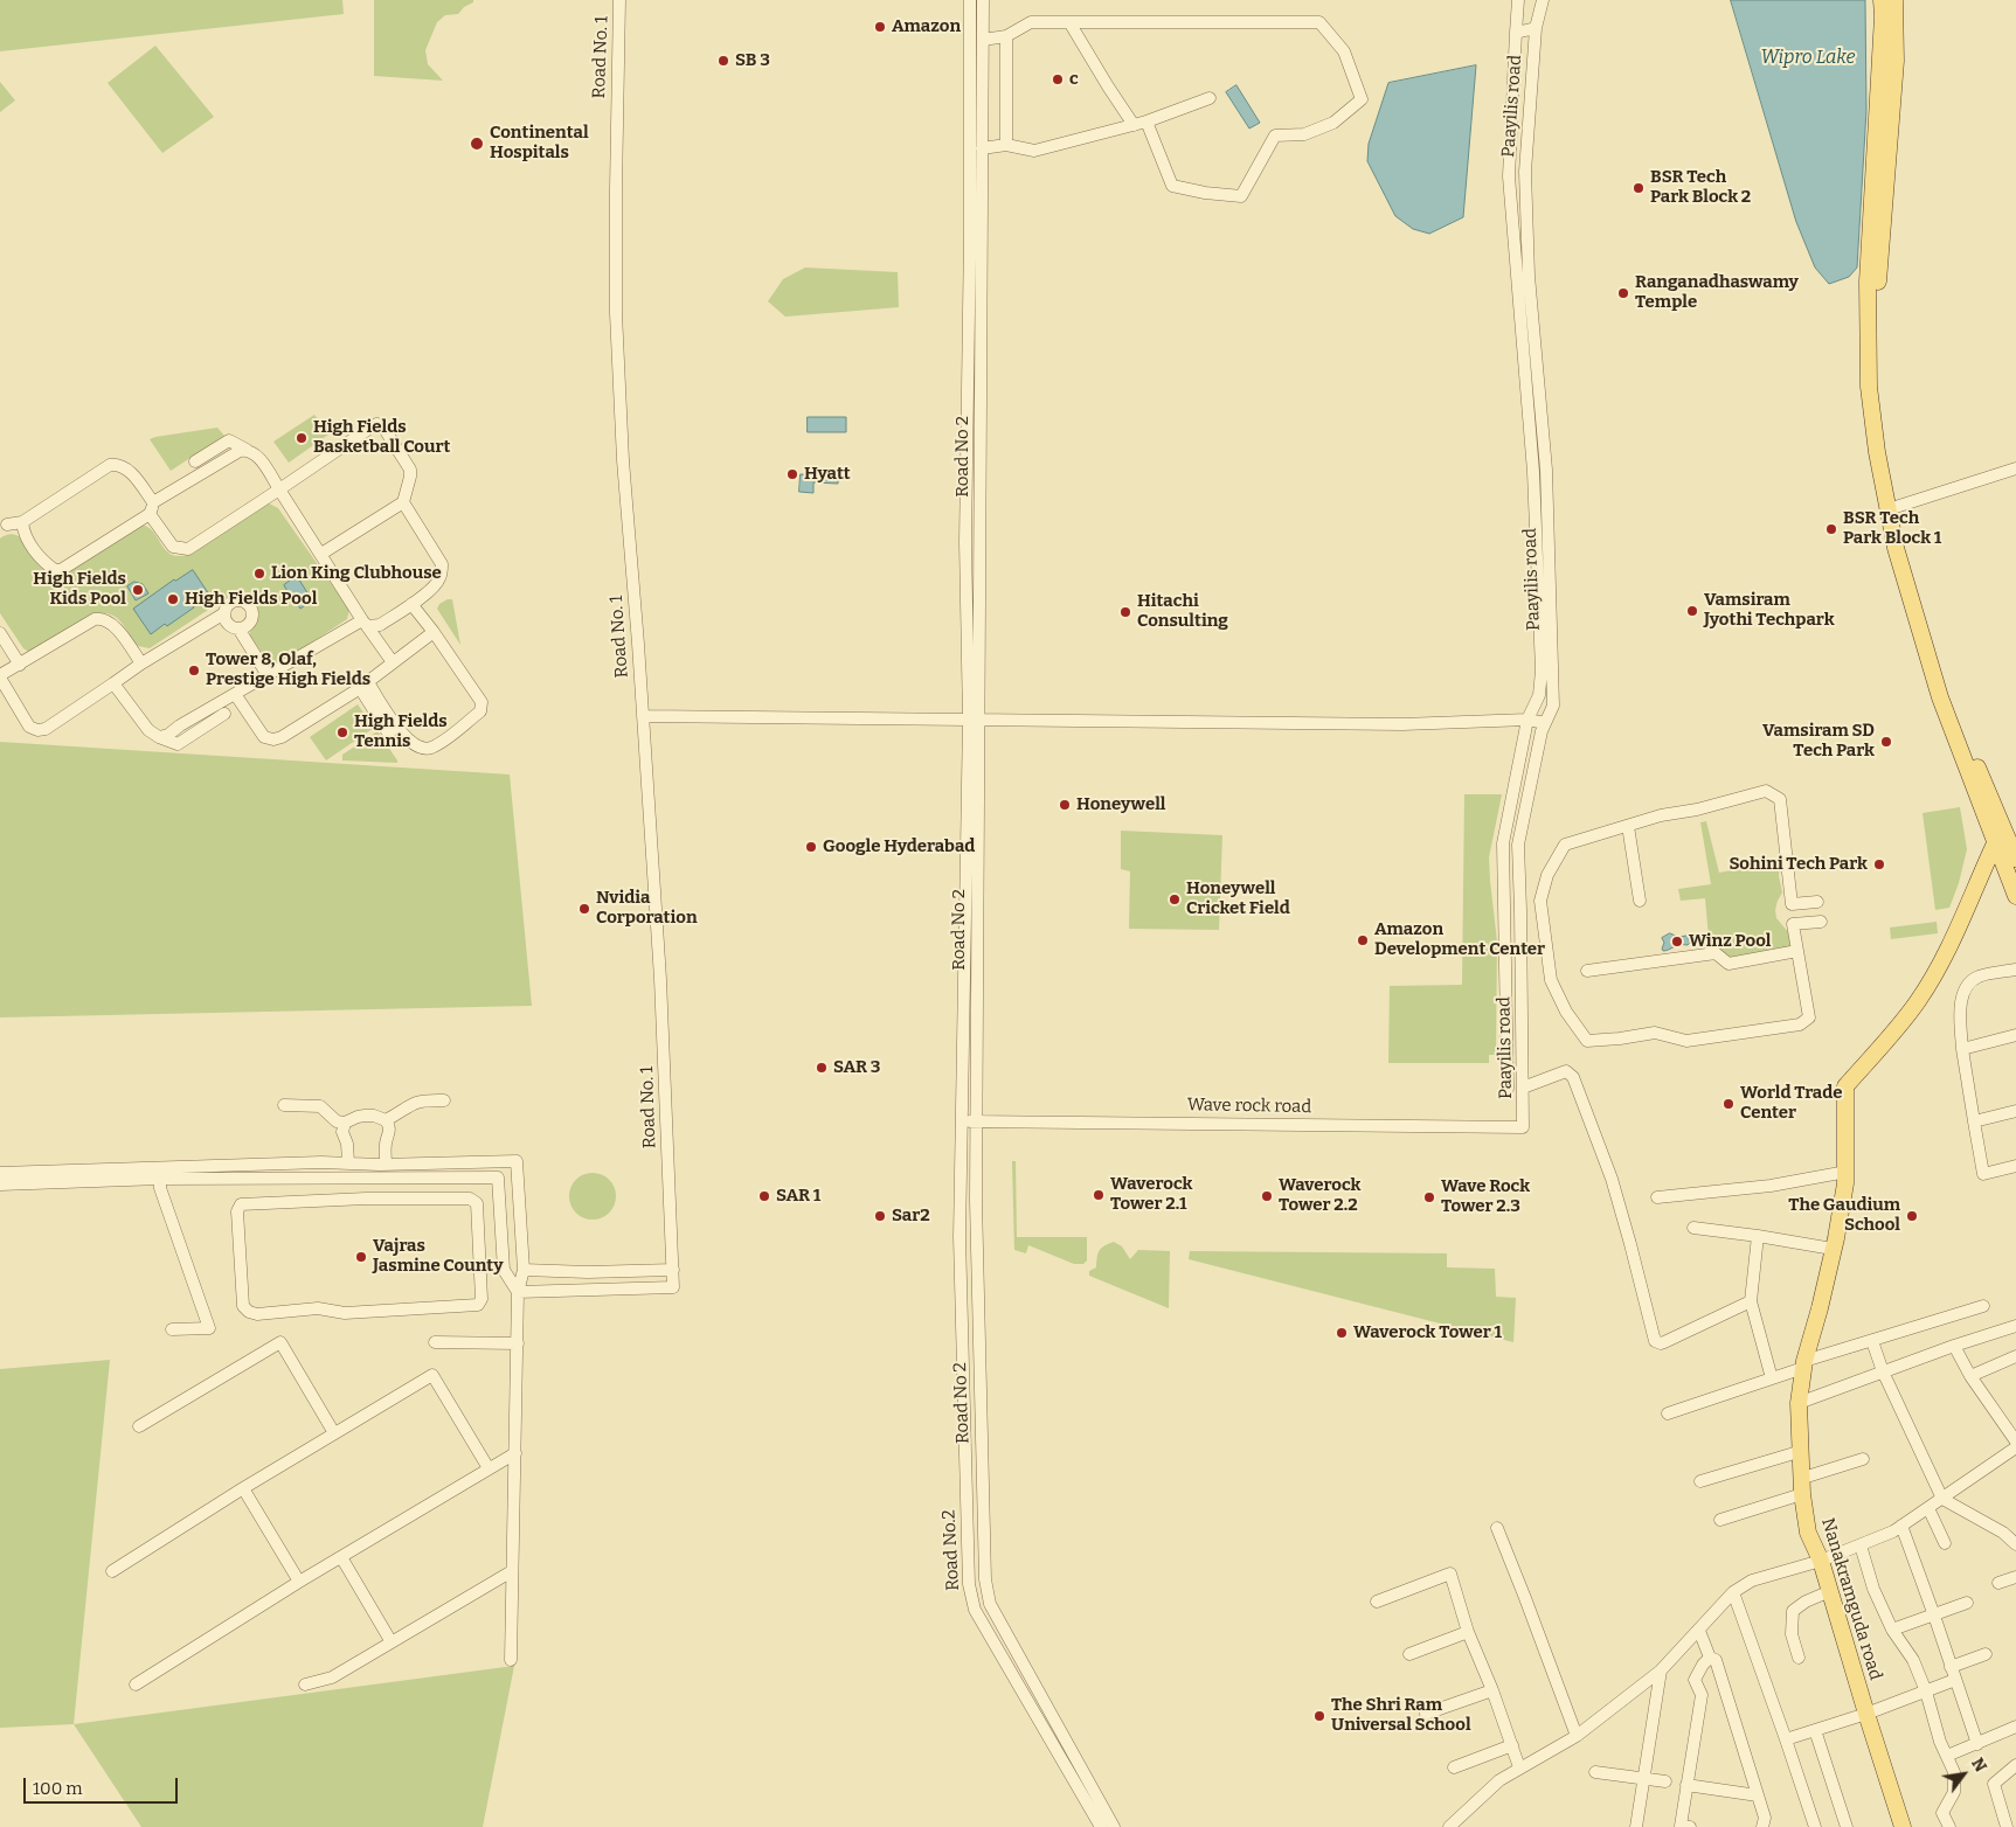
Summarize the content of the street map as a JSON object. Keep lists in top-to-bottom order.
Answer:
{
  "streets": {
    "main road": ["Nanakramguda road"],
    "street": [
      "Road No. 1",
      "Paayilis road",
      "Road No 2",
      "Wave rock road",
      "Road No.2"
    ]
  },
  "crossings": [
    ["Paayilis road", "Wave rock road"],
    ["Road No 2", "Wave rock road"],
    ["Road No 2", "Road No.2"]
  ],
  "water": ["Wipro Lake"],
  "places": [
    "Amazon",
    "SB 3",
    "c",
    "Continental Hospitals",
    "BSR Tech Park Block 2",
    "Ranganadhaswamy Temple",
    "High Fields Basketball Court",
    "Hyatt",
    "BSR Tech Park Block 1",
    "Lion King Clubhouse",
    "High Fields Kids Pool",
    "High Fields Pool",
    "Vamsiram Jyothi Techpark",
    "Hitachi Consulting",
    "Tower 8, Olaf, Prestige High Fields",
    "High Fields Tennis",
    "Vamsiram SD Tech Park",
    "Honeywell",
    "Google Hyderabad",
    "Sohini Tech Park",
    "Honeywell Cricket Field",
    "Nvidia Corporation",
    "Amazon Development Center",
    "Winz Pool",
    "SAR 3",
    "World Trade Center",
    "Waverock Tower 2.1",
    "SAR 1",
    "Waverock Tower 2.2",
    "Wave Rock Tower 2.3",
    "Sar2",
    "The Gaudium School",
    "Vajras Jasmine County",
    "Waverock Tower 1",
    "The Shri Ram Universal School"
  ],
  "scale_bar": "100 m",
  "north": "top right"
}
